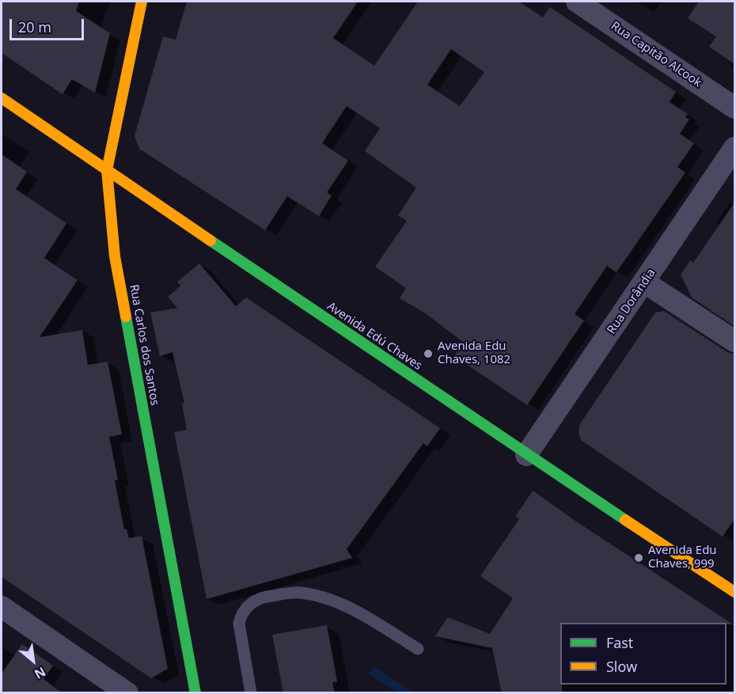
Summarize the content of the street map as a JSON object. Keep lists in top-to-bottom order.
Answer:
{
  "streets": {
    "main road": ["Avenida Edú Chaves", "Rua Carlos dos Santos"],
    "street": ["Rua Capitão Alcook", "Rua Dorândia"]
  },
  "crossings": [
    ["Rua Dorândia", "Avenida Edú Chaves"],
    ["Avenida Edú Chaves", "Rua Carlos dos Santos"]
  ],
  "places": ["Avenida Edu Chaves, 1082", "Avenida Edu Chaves, 999"],
  "legend": ["Fast", "Slow"],
  "scale_bar": "20 m",
  "north": "bottom right"
}
